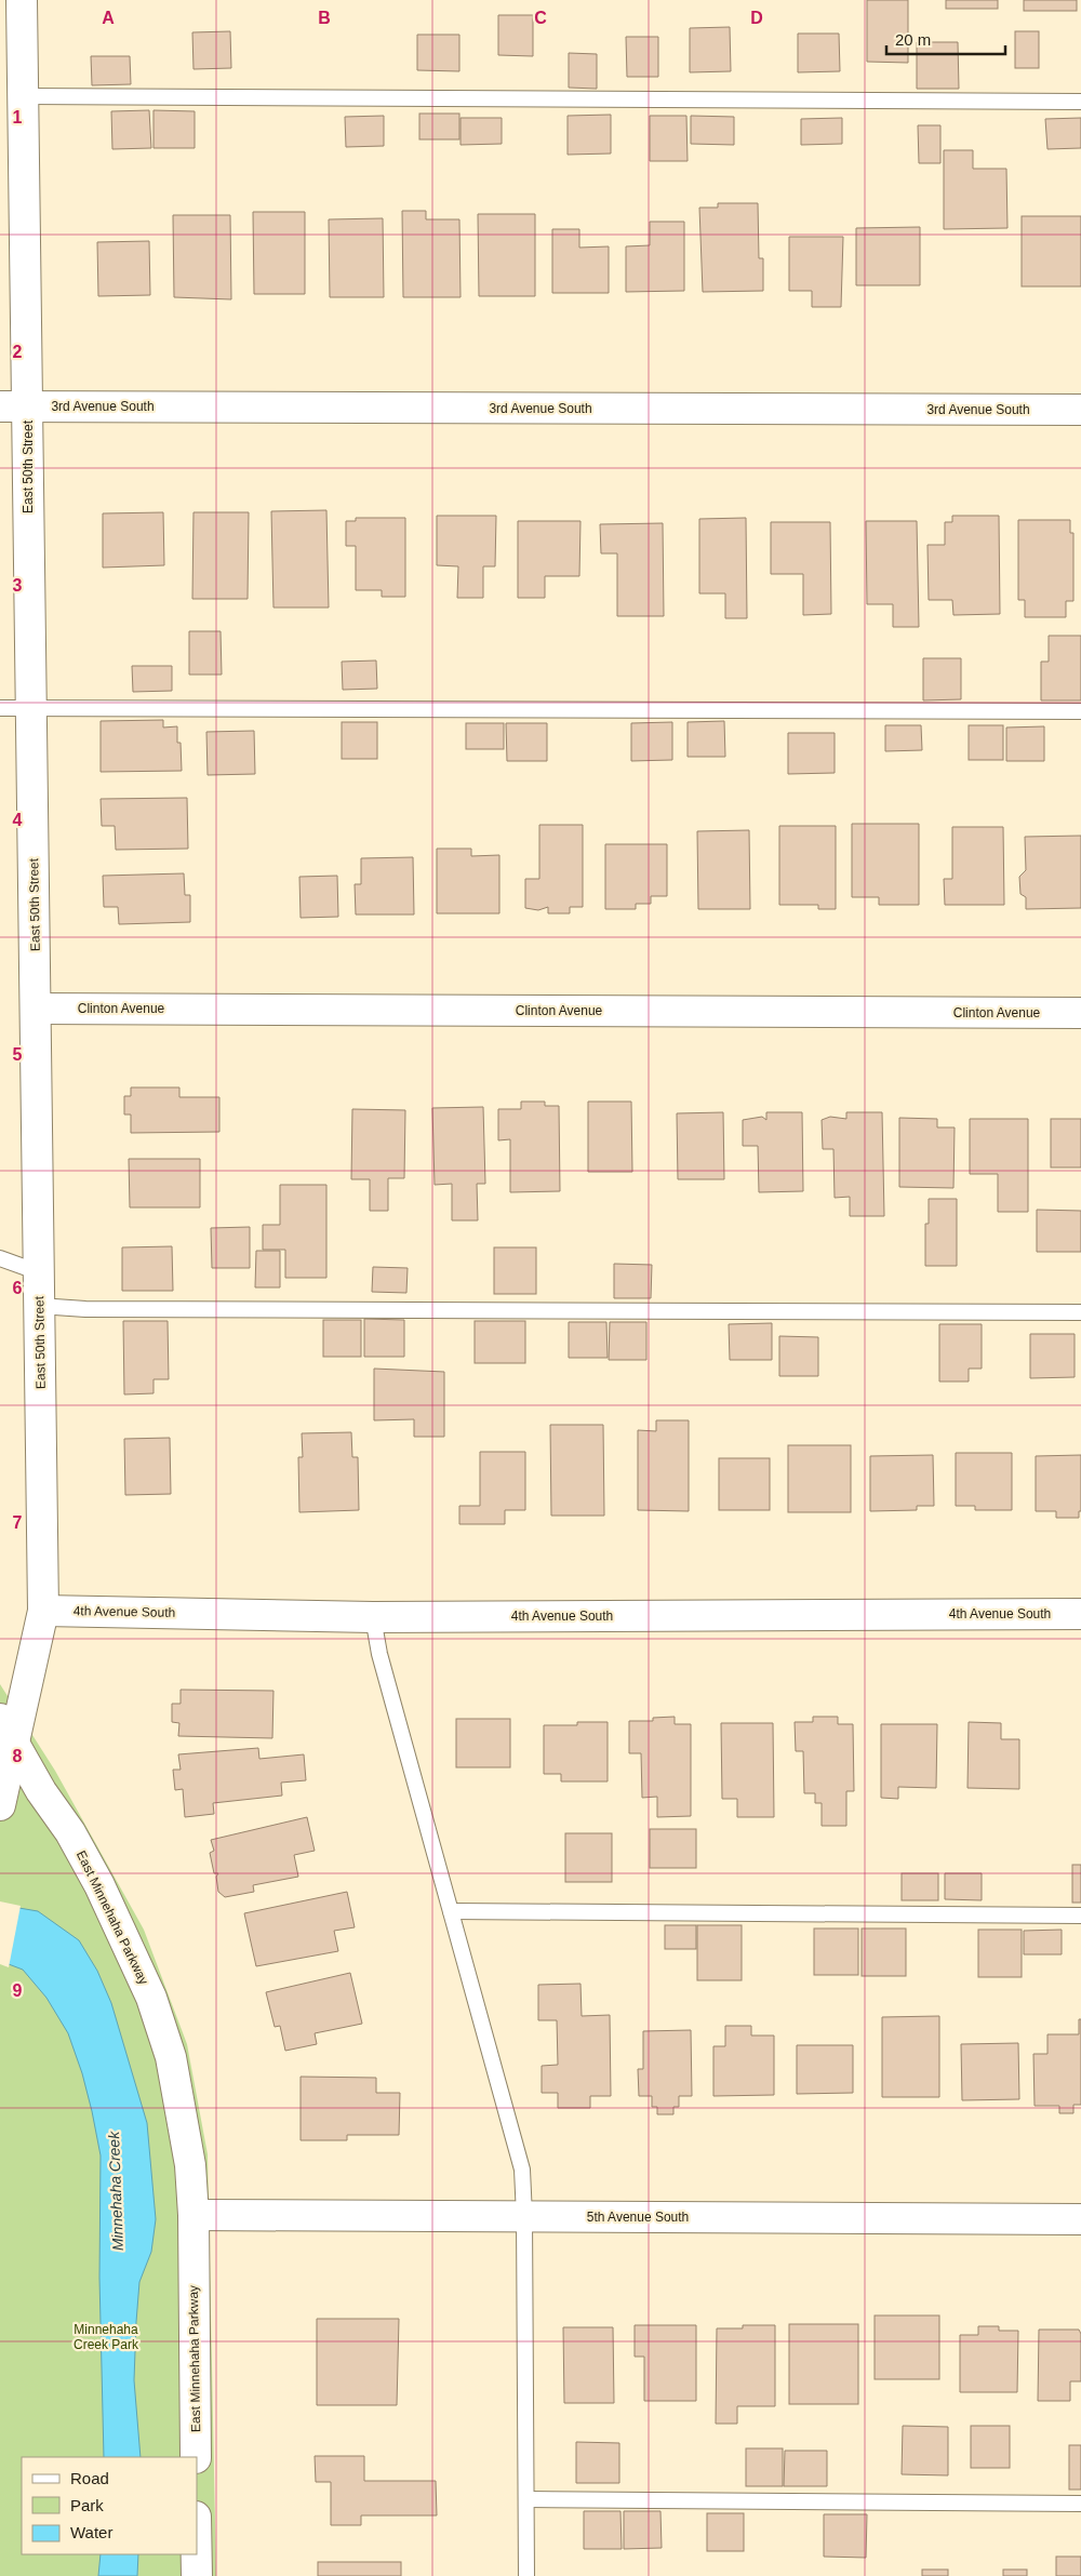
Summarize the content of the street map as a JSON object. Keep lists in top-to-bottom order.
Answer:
{
  "streets": {
    "street": [
      "3rd Avenue South",
      "East 50th Street",
      "Clinton Avenue",
      "4th Avenue South",
      "East Minnehaha Parkway",
      "5th Avenue South"
    ]
  },
  "crossings": [
    ["3rd Avenue South", "East 50th Street"],
    ["East 50th Street", "Clinton Avenue"],
    ["East 50th Street", "4th Avenue South"],
    ["East 50th Street", "East Minnehaha Parkway"],
    ["East Minnehaha Parkway", "5th Avenue South"]
  ],
  "water": ["Minnehaha Creek"],
  "parks": ["Minnehaha Creek Park"],
  "legend": ["Road", "Park", "Water"],
  "scale_bar": "20 m",
  "grid": {
    "columns": [
      "A",
      "B",
      "C",
      "D"
    ],
    "rows": [
      "1",
      "2",
      "3",
      "4",
      "5",
      "6",
      "7",
      "8",
      "9"
    ]
  }
}
